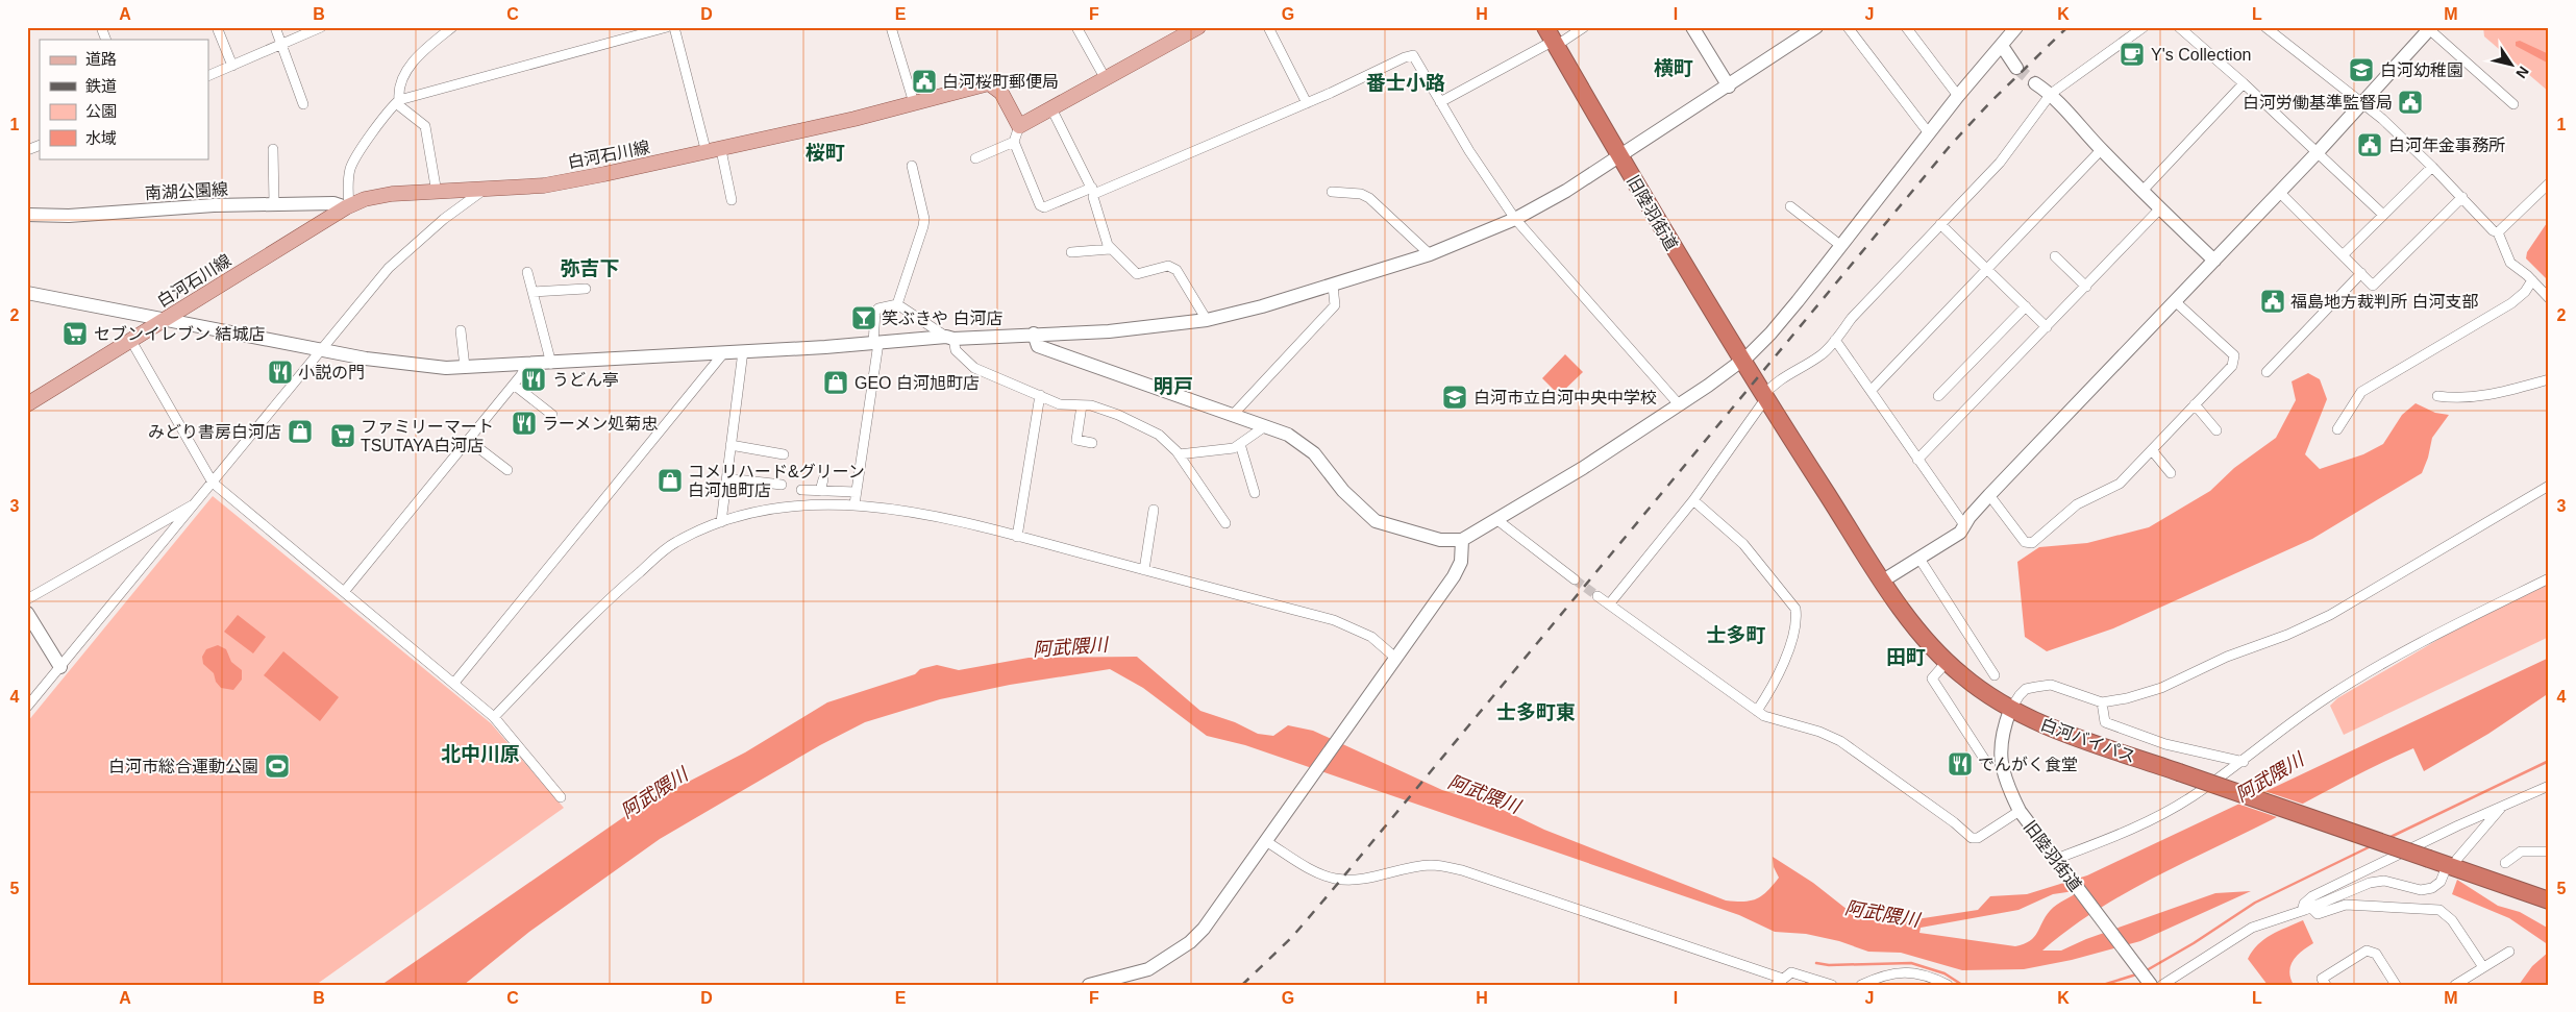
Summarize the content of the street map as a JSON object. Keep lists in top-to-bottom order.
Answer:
{
  "streets": {
    "highway": ["旧陸羽街道", "白河バイパス"],
    "main road": ["白河石川線"],
    "street": ["南湖公園線"]
  },
  "crossings": [
    ["白河石川線", "南湖公園線"],
    ["旧陸羽街道", "白河バイパス"]
  ],
  "districts": [
    "横町",
    "番士小路",
    "桜町",
    "弥吉下",
    "明戸",
    "士多町",
    "田町",
    "士多町東",
    "北中川原"
  ],
  "water": ["阿武隈川"],
  "places": {
    "cafe": ["Y's Collection"],
    "school or university": ["白河幼稚園", "白河市立白河中央中学校"],
    "public building": [
      "白河桜町郵便局",
      "白河労働基準監督局",
      "白河年金事務所",
      "福島地方裁判所 白河支部"
    ],
    "bar": ["笑ぶきや 白河店"],
    "supermarket": ["セブンイレブン 結城店", "ファミリーマート TSUTAYA白河店"],
    "restaurant": [
      "小説の門",
      "うどん亭",
      "ラーメン処菊忠",
      "でんがく食堂"
    ],
    "shop": ["GEO 白河旭町店", "みどり書房白河店", "コメリハード&グリーン 白河旭町店"],
    "sports": ["白河市総合運動公園"]
  },
  "legend": [
    "道路",
    "鉄道",
    "公園",
    "水域"
  ],
  "north": "bottom right",
  "grid": {
    "columns": [
      "A",
      "B",
      "C",
      "D",
      "E",
      "F",
      "G",
      "H",
      "I",
      "J",
      "K",
      "L",
      "M"
    ],
    "rows": [
      "1",
      "2",
      "3",
      "4",
      "5"
    ]
  }
}
